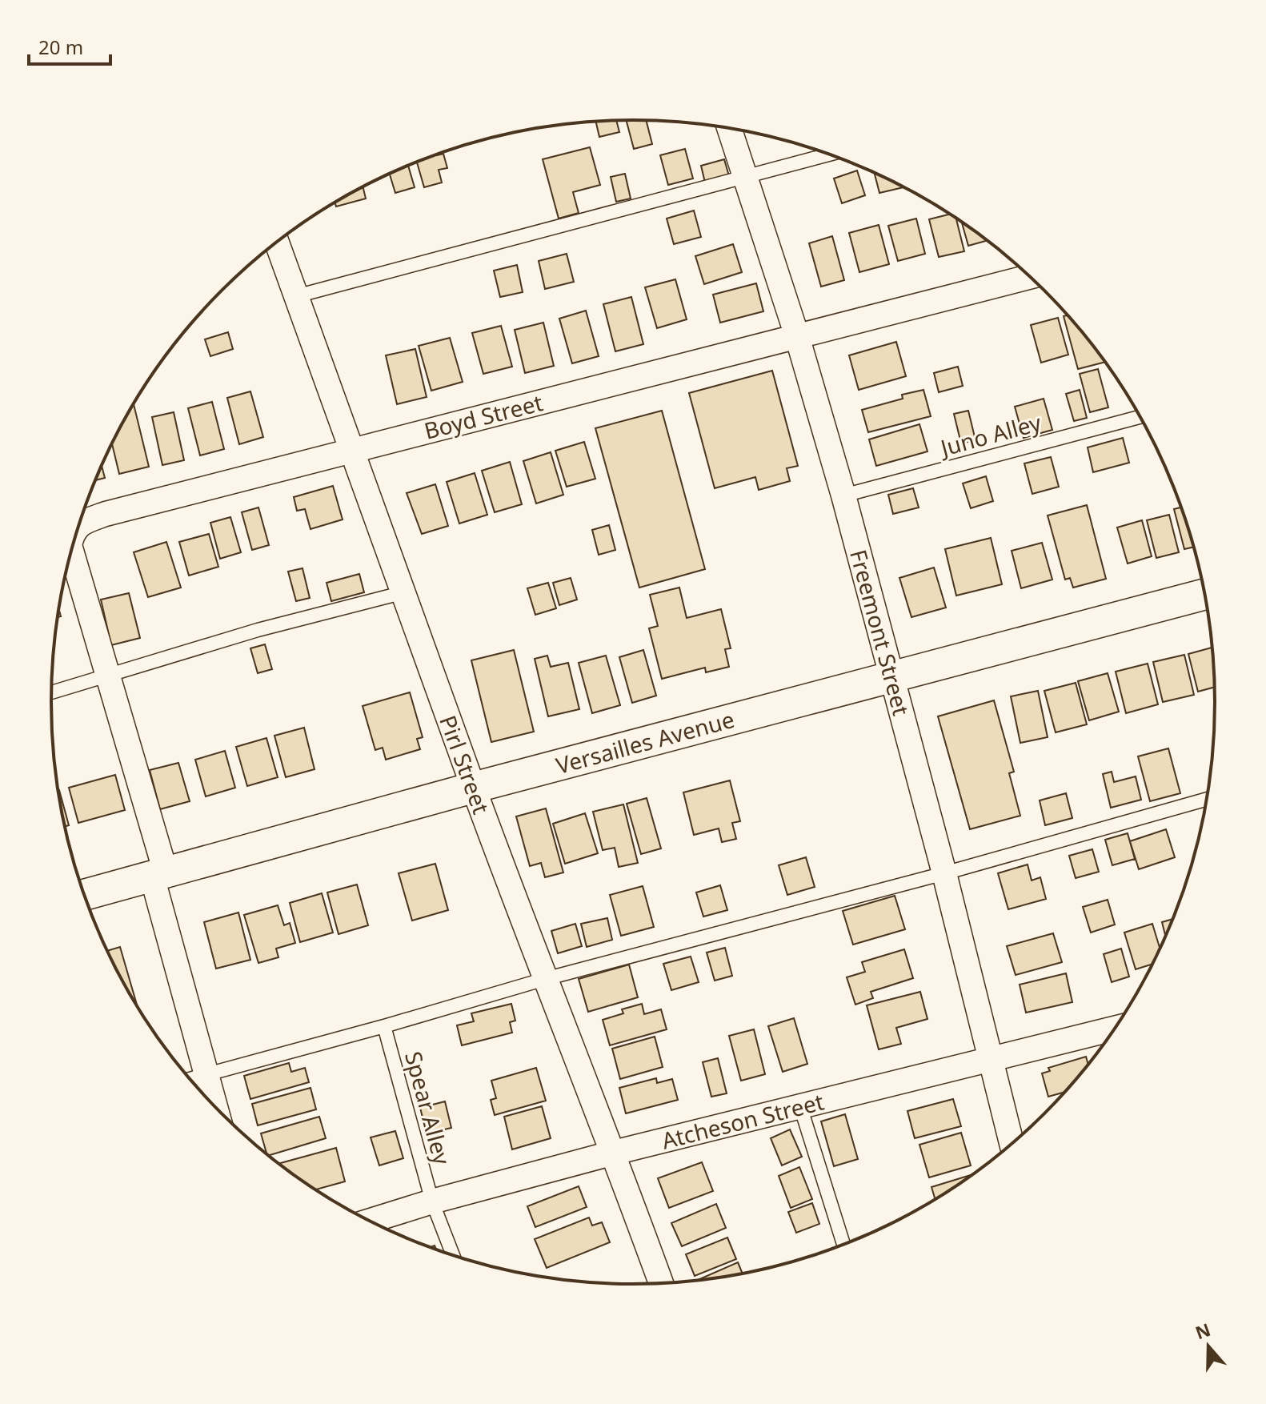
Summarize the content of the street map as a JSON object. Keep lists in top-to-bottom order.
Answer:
{
  "streets": {
    "street": [
      "Boyd Street",
      "Freemont Street",
      "Versailles Avenue",
      "Pirl Street",
      "Atcheson Street"
    ],
    "lane": ["Juno Alley", "Spear Alley"]
  },
  "crossings": [
    ["Boyd Street", "Freemont Street"],
    ["Boyd Street", "Versailles Avenue"],
    ["Boyd Street", "Pirl Street"],
    ["Juno Alley", "Freemont Street"],
    ["Freemont Street", "Versailles Avenue"],
    ["Freemont Street", "Atcheson Street"],
    ["Versailles Avenue", "Pirl Street"],
    ["Pirl Street", "Atcheson Street"],
    ["Spear Alley", "Atcheson Street"]
  ],
  "scale_bar": "20 m",
  "north": "top"
}
